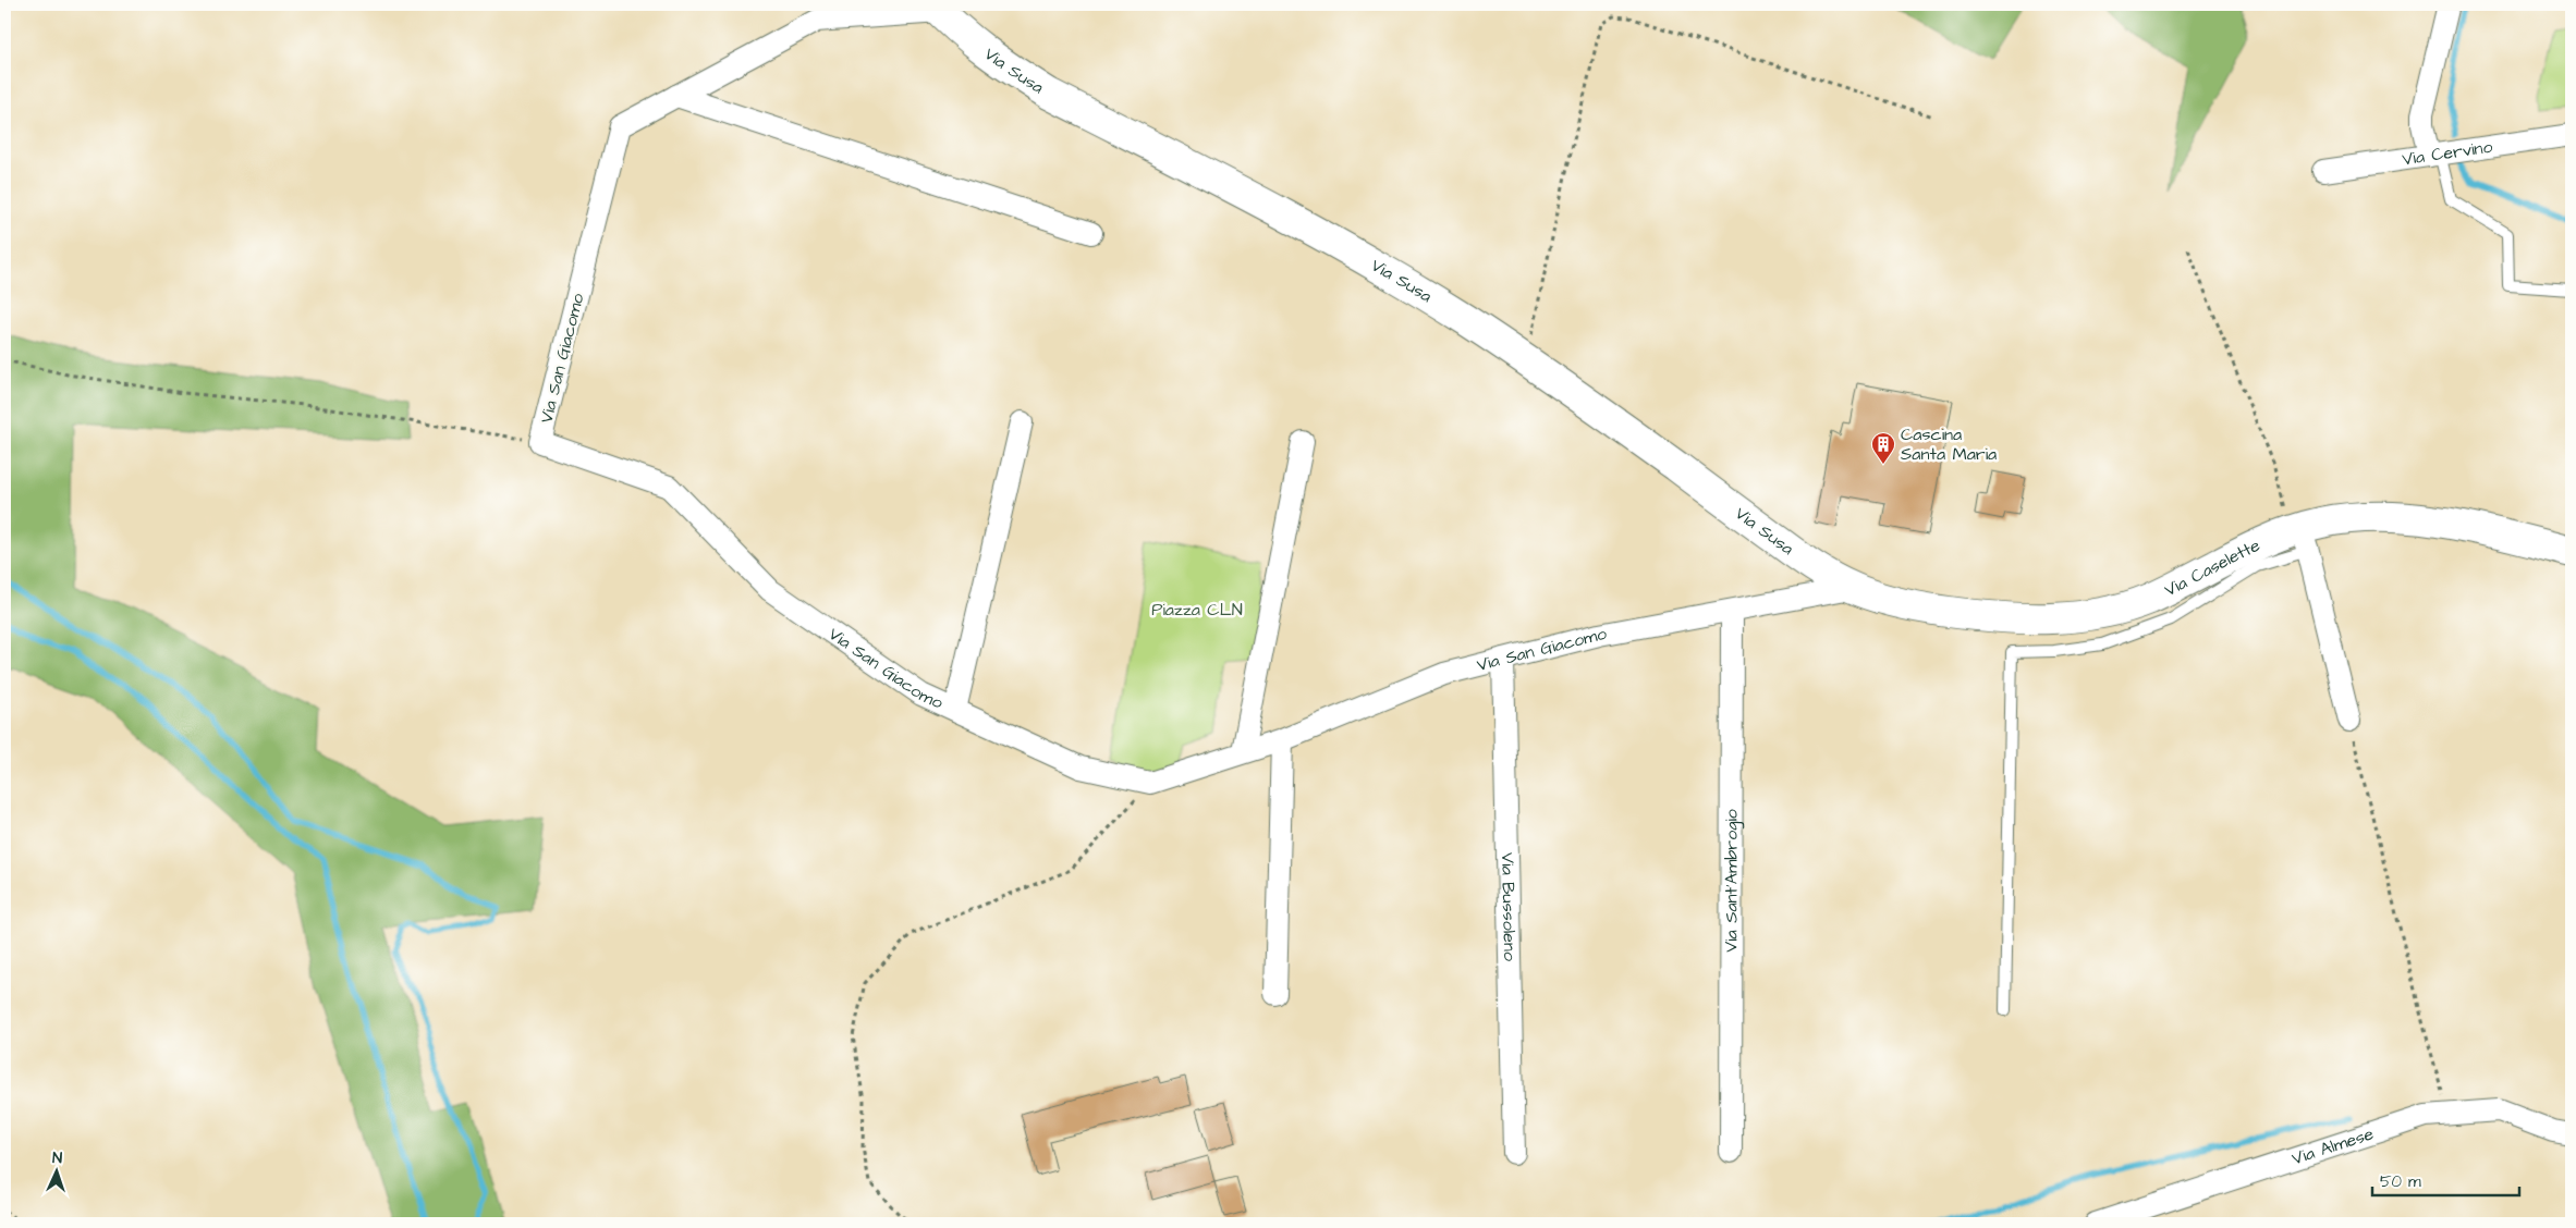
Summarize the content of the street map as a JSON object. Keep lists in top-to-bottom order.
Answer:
{
  "streets": {
    "main road": ["Via Susa", "Via Caselette"],
    "street": [
      "Via Cervino",
      "Via San Giacomo",
      "Via Sant'Ambrogio",
      "Via Bussoleno",
      "Via Almese"
    ]
  },
  "crossings": [
    ["Via Susa", "Via San Giacomo"],
    ["Via Susa", "Via Caselette"],
    ["Via San Giacomo", "Via Caselette"],
    ["Via San Giacomo", "Via Sant'Ambrogio"],
    ["Via San Giacomo", "Via Bussoleno"]
  ],
  "parks": ["Piazza CLN"],
  "places": {
    "building": ["Cascina Santa Maria"]
  },
  "scale_bar": "50 m",
  "north": "top"
}
